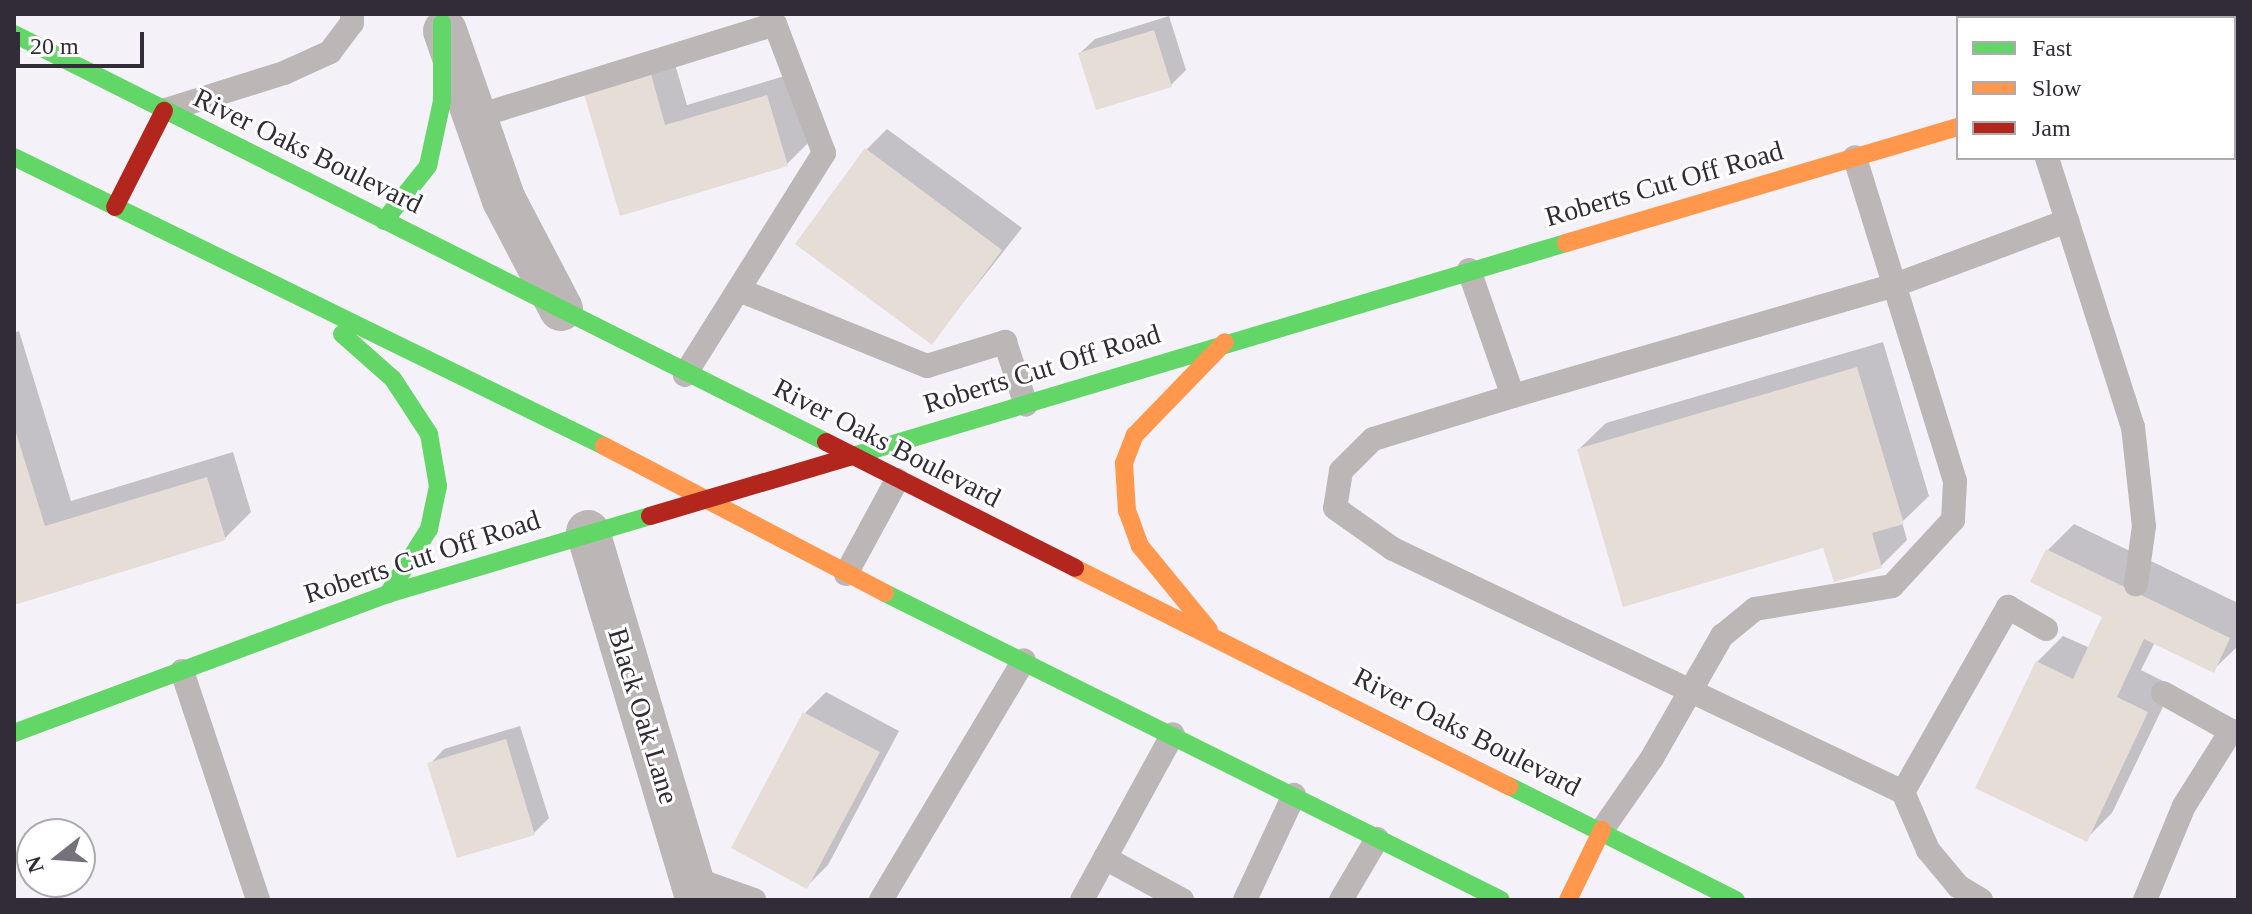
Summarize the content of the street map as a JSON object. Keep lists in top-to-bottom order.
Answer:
{
  "streets": {
    "main road": ["River Oaks Boulevard", "Roberts Cut Off Road"],
    "street": ["Black Oak Lane"]
  },
  "crossings": [
    ["River Oaks Boulevard", "Roberts Cut Off Road"],
    ["Roberts Cut Off Road", "Black Oak Lane"]
  ],
  "legend": ["Fast", "Slow", "Jam"],
  "scale_bar": "20 m",
  "north": "left"
}
